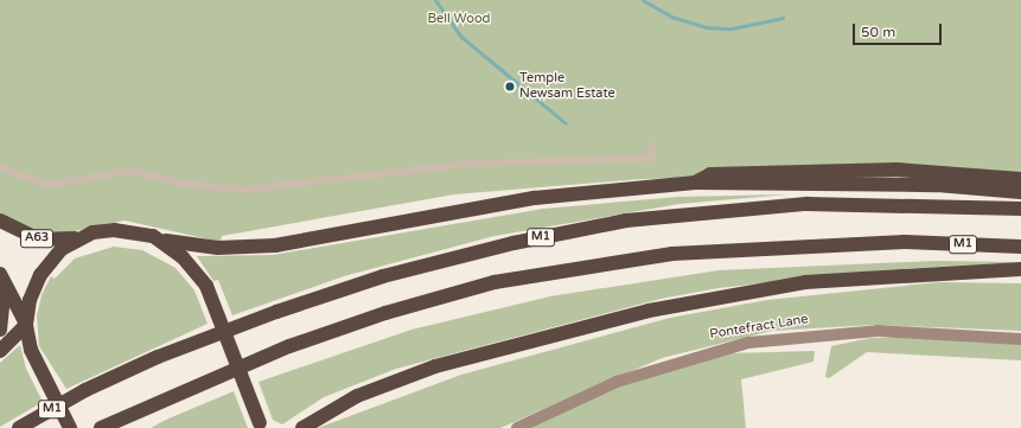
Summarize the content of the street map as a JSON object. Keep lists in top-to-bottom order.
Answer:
{
  "streets": {
    "highway": ["M1", "A63"],
    "street": ["Pontefract Lane"]
  },
  "parks": ["Bell Wood"],
  "places": ["Temple Newsam Estate"],
  "scale_bar": "50 m"
}
